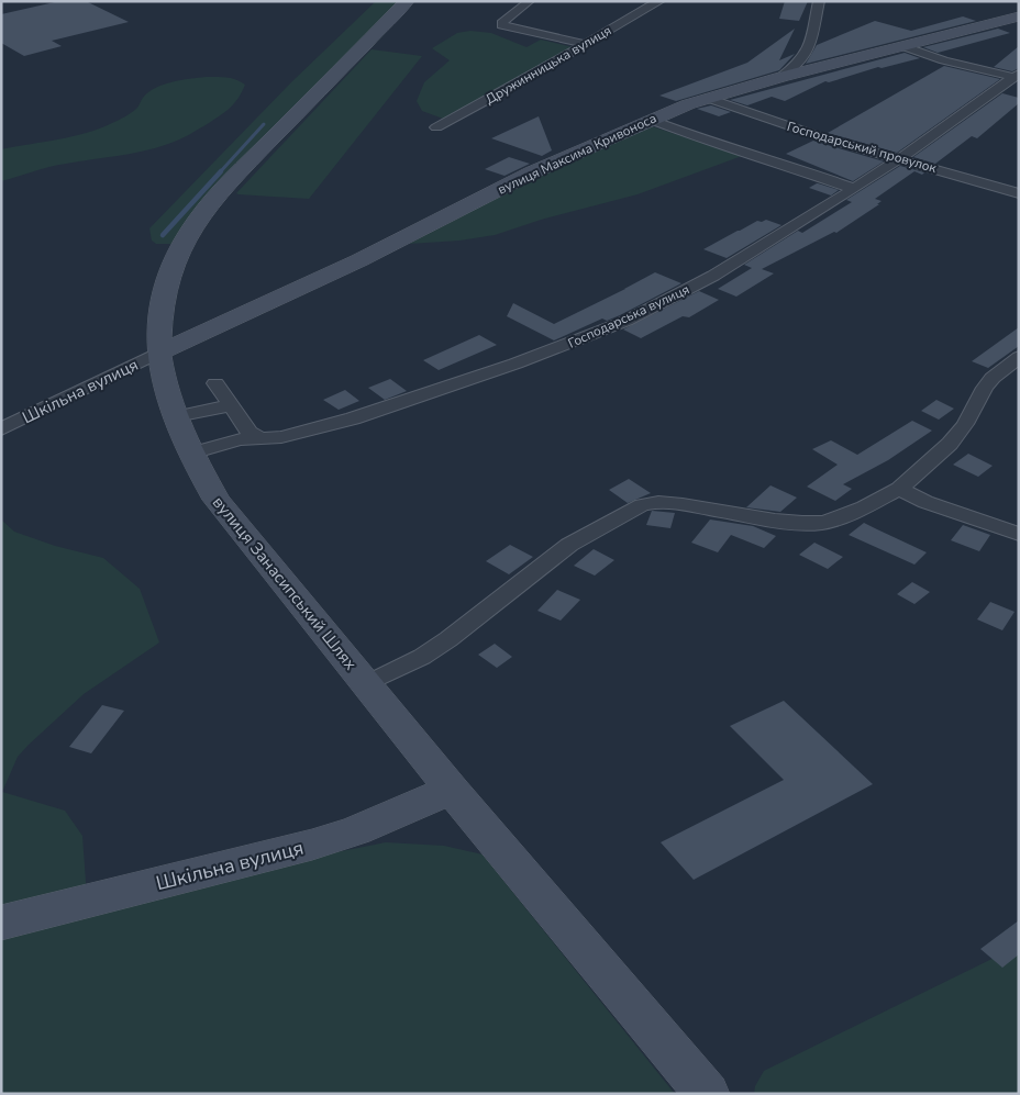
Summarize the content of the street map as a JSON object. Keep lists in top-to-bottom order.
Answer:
{
  "streets": {
    "main road": ["вулиця Максима Кривоноса", "Шкільна вулиця", "вулиця Занасипський Шлях"],
    "street": ["Дружинницька вулиця", "Господарський провулок", "Господарська вулиця"]
  },
  "crossings": [
    ["Господарський провулок", "вулиця Максима Кривоноса"],
    ["Господарський провулок", "Господарська вулиця"],
    ["вулиця Максима Кривоноса", "Шкільна вулиця"],
    ["вулиця Максима Кривоноса", "вулиця Занасипський Шлях"],
    ["Господарська вулиця", "вулиця Занасипський Шлях"],
    ["Шкільна вулиця", "вулиця Занасипський Шлях"]
  ]
}
